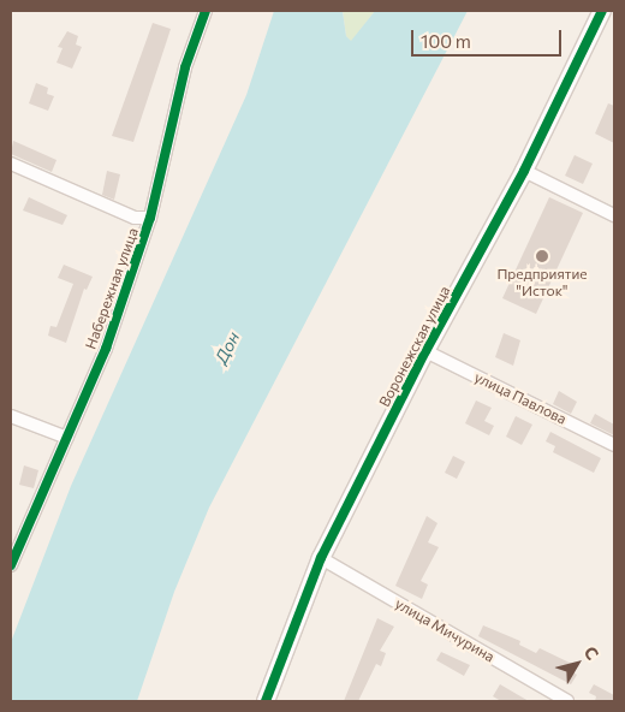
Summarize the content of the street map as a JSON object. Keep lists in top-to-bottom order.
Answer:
{
  "streets": {
    "street": [
      "Набережная улица",
      "Воронежская улица",
      "улица Павлова",
      "улица Мичурина"
    ]
  },
  "crossings": [
    ["Воронежская улица", "улица Павлова"],
    ["Воронежская улица", "улица Мичурина"]
  ],
  "water": ["Дон"],
  "places": ["Предприятие \"Исток\""],
  "scale_bar": "100 m",
  "north": "top right"
}
